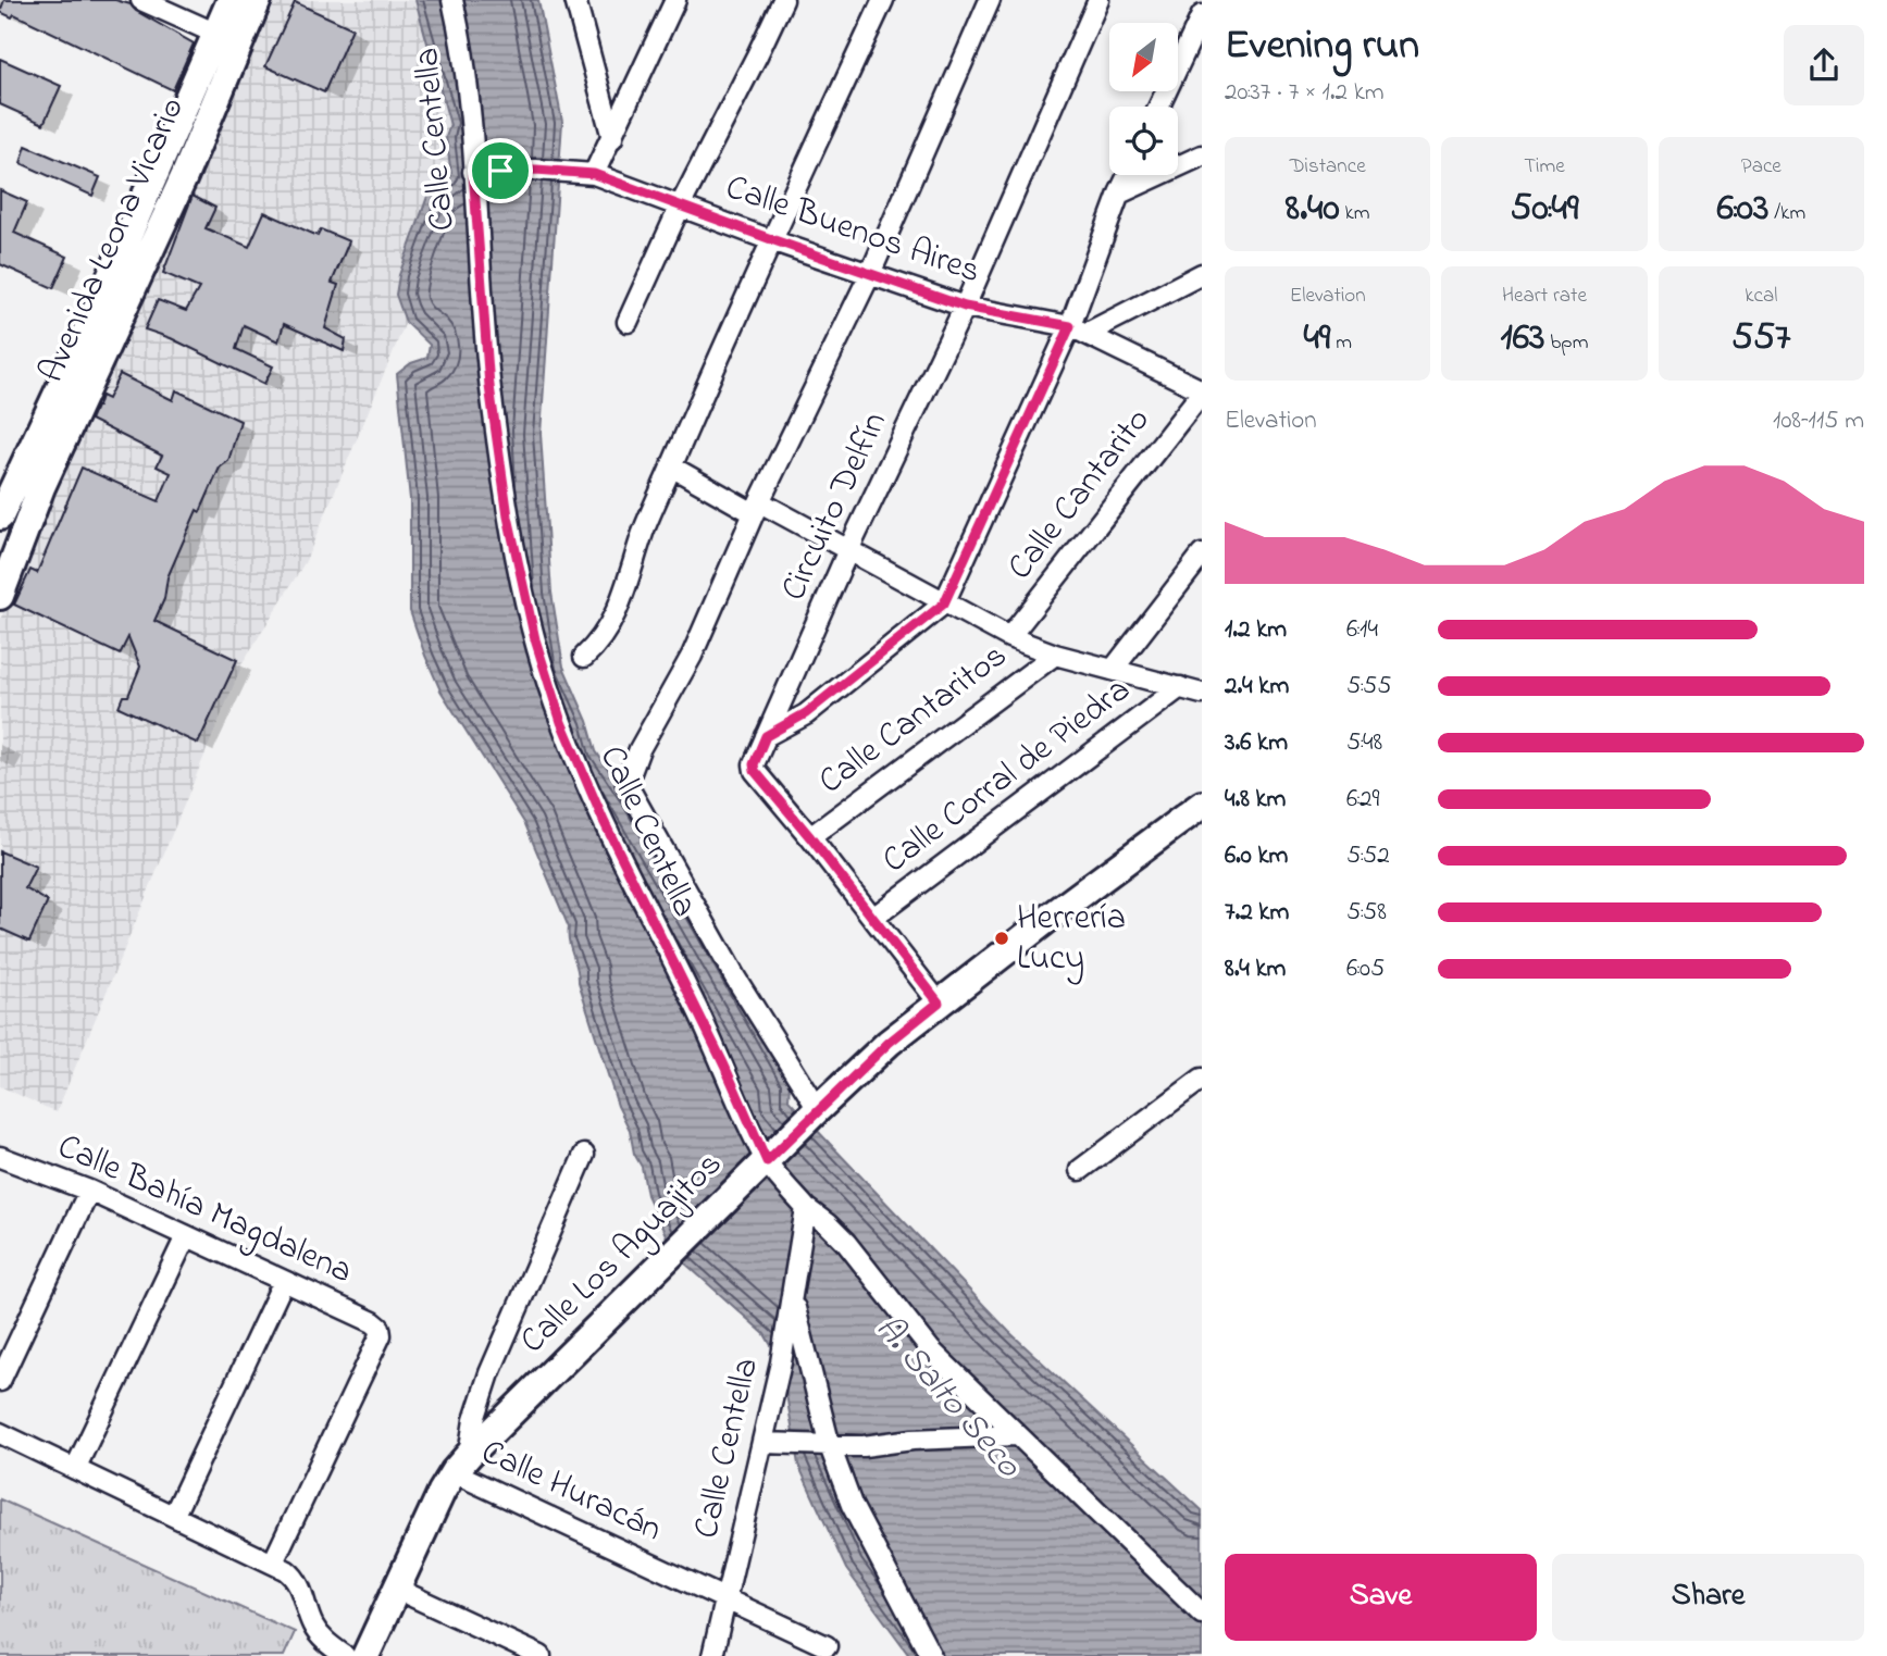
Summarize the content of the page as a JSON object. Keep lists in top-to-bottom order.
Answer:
{
  "streets": {
    "street": [
      "Calle Centella",
      "Calle Buenos Aires",
      "Avenida Leona Vicario",
      "Calle Cantarito",
      "Circuito Delfín",
      "Calle Cantaritos",
      "Calle Corral de Piedra",
      "Calle Bahía Magdalena",
      "Calle Los Aguajitos",
      "Calle Huracán"
    ]
  },
  "crossings": [
    ["Calle Centella", "Calle Buenos Aires"],
    ["Calle Centella", "Calle Los Aguajitos"],
    ["Calle Centella", "Calle Huracán"],
    ["Calle Buenos Aires", "Calle Cantarito"],
    ["Calle Buenos Aires", "Circuito Delfín"],
    ["Circuito Delfín", "Calle Cantaritos"],
    ["Circuito Delfín", "Calle Corral de Piedra"],
    ["Circuito Delfín", "Calle Los Aguajitos"],
    ["Calle Los Aguajitos", "Calle Huracán"]
  ],
  "water": ["A. Salto Seco"],
  "places": ["Herrería Lucy"],
  "north": "bottom left",
  "page": {
    "heading": ["Evening run", "20:37 · 7 × 1.2 km"],
    "stats": [
      ["Distance", "8.40 km"],
      ["Time", "50:49"],
      ["Pace", "6:03 /km"],
      ["Elevation", "49 m"],
      ["Heart rate", "163 bpm"],
      ["kcal", "557"]
    ],
    "chart": ["Elevation", "108–115 m"],
    "list": [
      {
        "name": "1.2 km",
        "note": "6:14"
      },
      {
        "name": "2.4 km",
        "note": "5:55"
      },
      {
        "name": "3.6 km",
        "note": "5:48"
      },
      {
        "name": "4.8 km",
        "note": "6:29"
      },
      {
        "name": "6.0 km",
        "note": "5:52"
      },
      {
        "name": "7.2 km",
        "note": "5:58"
      },
      {
        "name": "8.4 km",
        "note": "6:05"
      }
    ],
    "buttons": ["Save", "Share"]
  }
}
